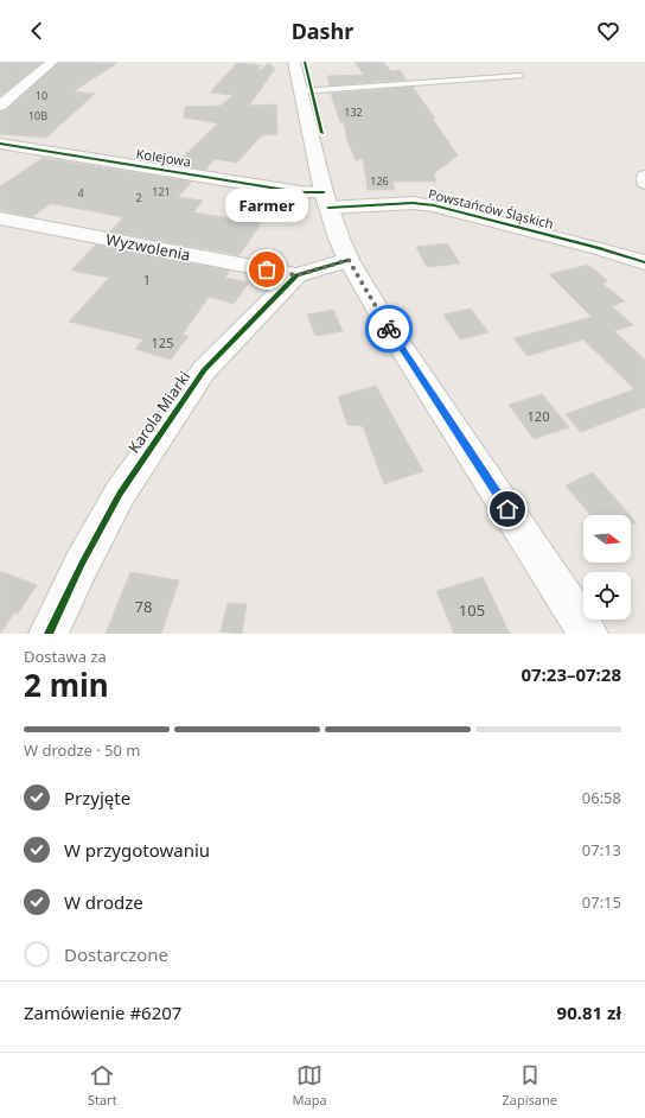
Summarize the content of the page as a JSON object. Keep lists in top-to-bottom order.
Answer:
{
  "streets": {
    "street": [
      "Kolejowa",
      "Powstańców Śląskich",
      "Wyzwolenia",
      "Karola Miarki"
    ]
  },
  "crossings": [
    ["Kolejowa", "Powstańców Śląskich"],
    ["Wyzwolenia", "Karola Miarki"]
  ],
  "places": ["Farmer"],
  "house_numbers": [
    "10",
    "132",
    "10B",
    "126",
    "121",
    "4",
    "2",
    "1",
    "125",
    "120",
    "78",
    "105"
  ],
  "north": "right",
  "page": {
    "header": "Dashr",
    "bubble": "Farmer",
    "heading": ["2 min", "Dostawa za", "07:23–07:28"],
    "panel": ["Zamówienie #6207", "90.81 zł"],
    "bar": "W drodze · 50 m",
    "list": [
      ["Przyjęte", "06:58"],
      ["W przygotowaniu", "07:13"],
      ["W drodze", "07:15"],
      "Dostarczone"
    ],
    "tabs": ["Start", "Mapa", "Zapisane"]
  }
}
